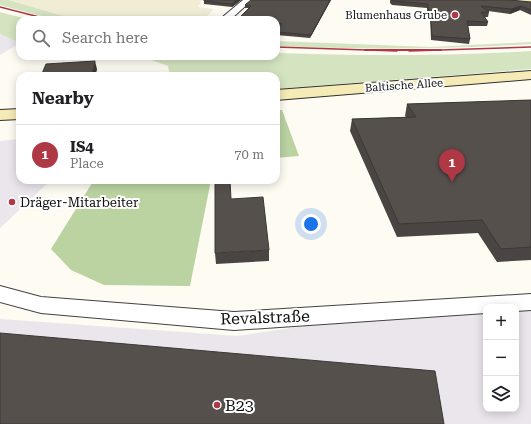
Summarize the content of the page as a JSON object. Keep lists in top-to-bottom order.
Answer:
{
  "streets": {
    "main road": ["Baltische Allee"],
    "street": ["Revalstraße"]
  },
  "places": ["Blumenhaus Grube", "Dräger-Mitarbeiter", "B23"],
  "page": {
    "search": "Search here",
    "heading": "Nearby",
    "list": [
      {
        "mark": "1",
        "name": "IS4",
        "note": "Place",
        "value": "70 m"
      }
    ],
    "pins": "1",
    "map_buttons": ["+", "−"]
  }
}
